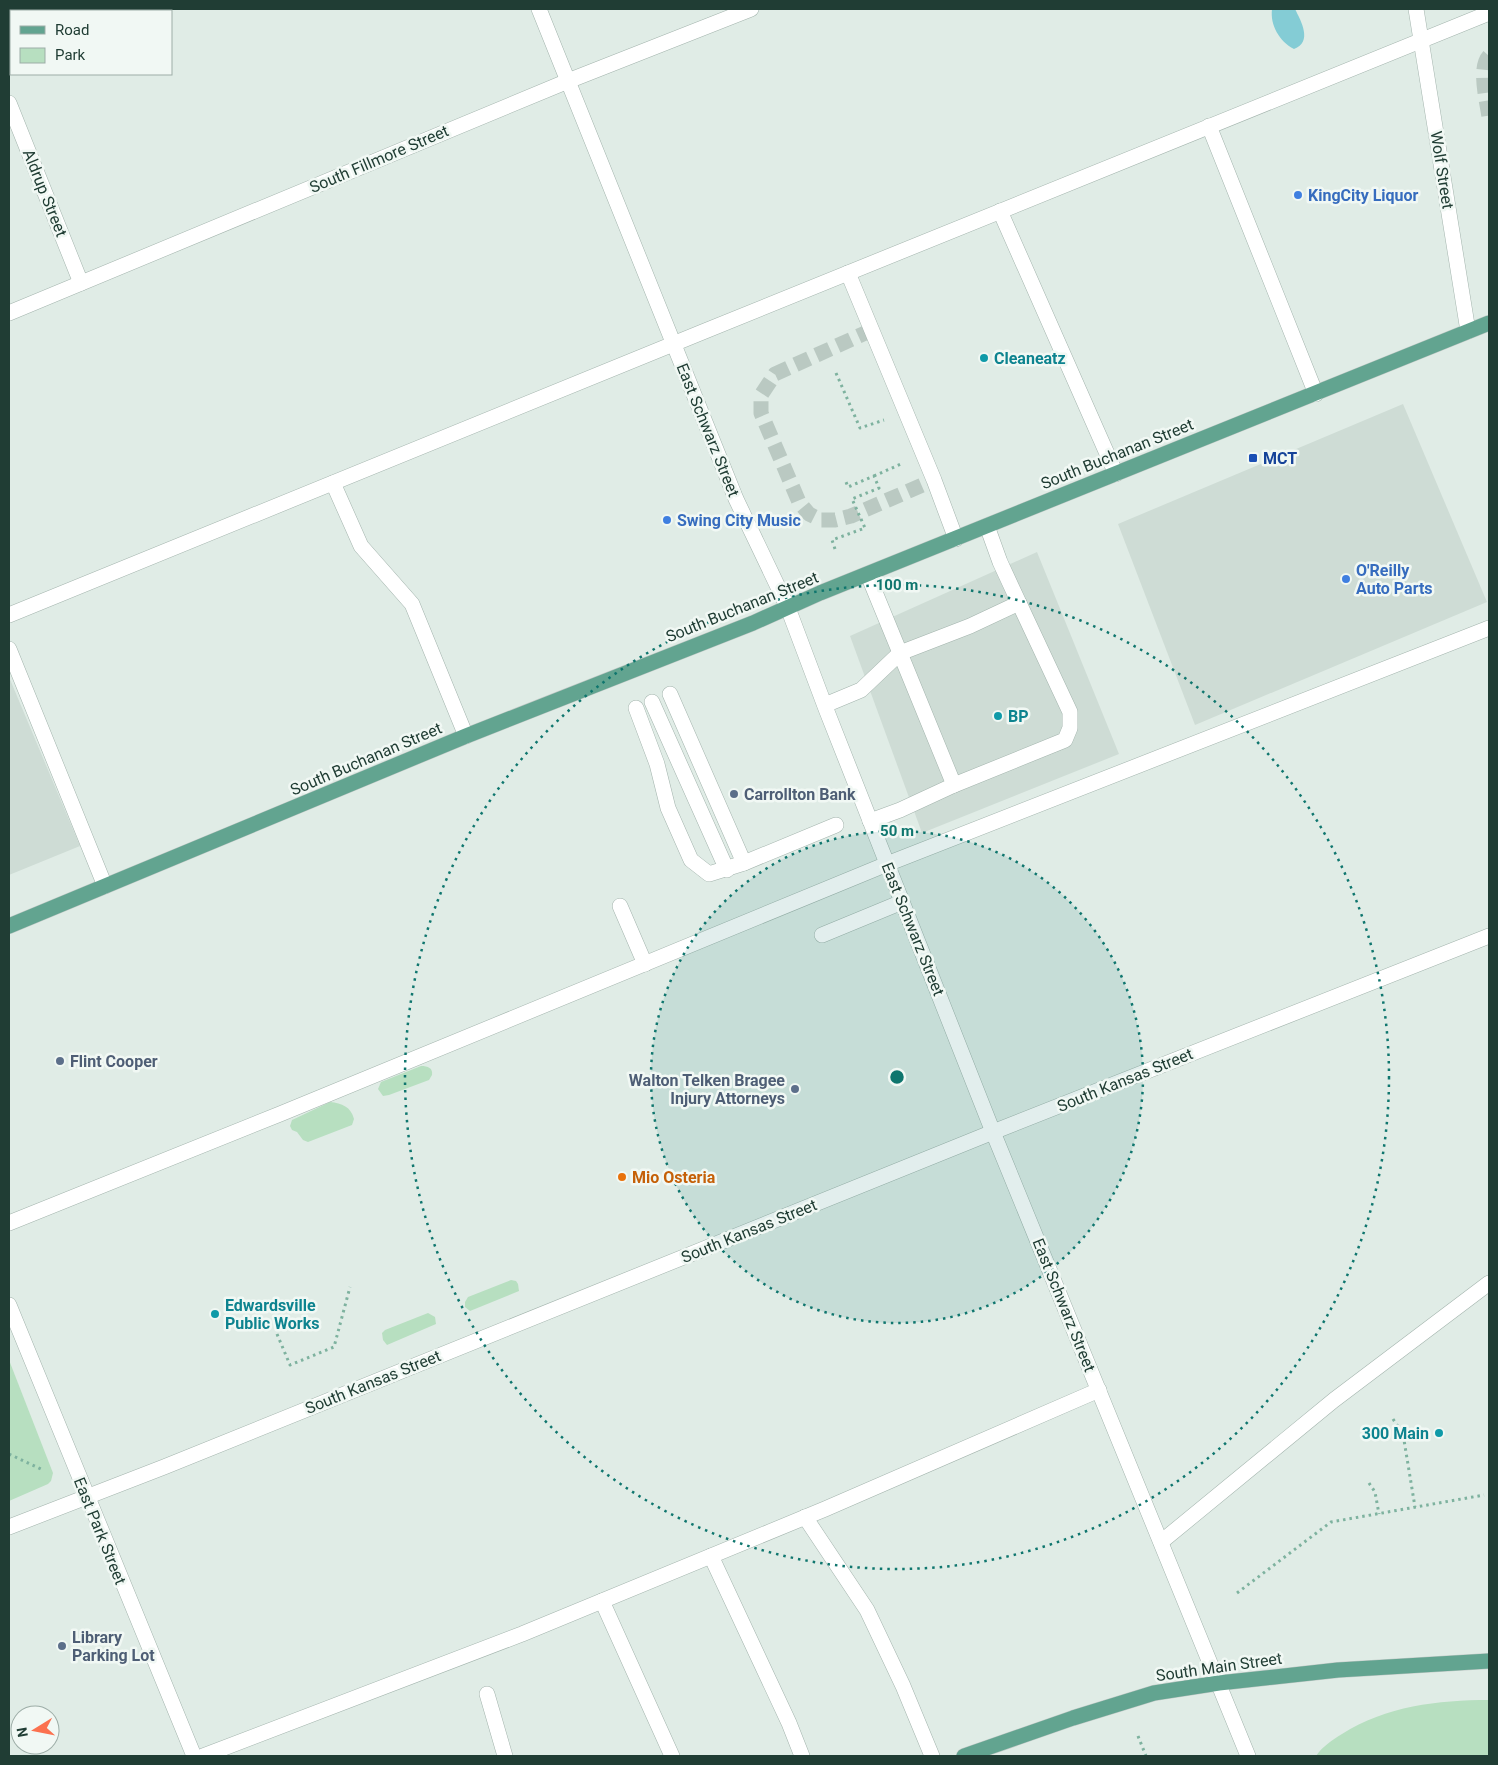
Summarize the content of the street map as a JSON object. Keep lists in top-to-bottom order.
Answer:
{
  "streets": {
    "main road": ["South Buchanan Street", "South Main Street"],
    "street": [
      "South Fillmore Street",
      "Wolf Street",
      "Aldrup Street",
      "East Schwarz Street",
      "South Kansas Street",
      "East Park Street"
    ]
  },
  "crossings": [
    ["South Fillmore Street", "Aldrup Street"],
    ["South Fillmore Street", "East Schwarz Street"],
    ["Wolf Street", "South Buchanan Street"],
    ["East Schwarz Street", "South Buchanan Street"],
    ["East Schwarz Street", "South Kansas Street"],
    ["East Schwarz Street", "South Main Street"],
    ["South Kansas Street", "East Park Street"]
  ],
  "places": {
    "other": [
      "KingCity Liquor",
      "Cleaneatz",
      "Swing City Music",
      "O'Reilly Auto Parts",
      "BP",
      "Carrollton Bank",
      "Flint Cooper",
      "Walton Telken Bragee Injury Attorneys",
      "Mio Osteria",
      "Edwardsville Public Works",
      "300 Main",
      "Library Parking Lot"
    ],
    "transit": ["MCT"]
  },
  "legend": ["Road", "Park"],
  "north": "left",
  "rings": ["100 m", "50 m"]
}
